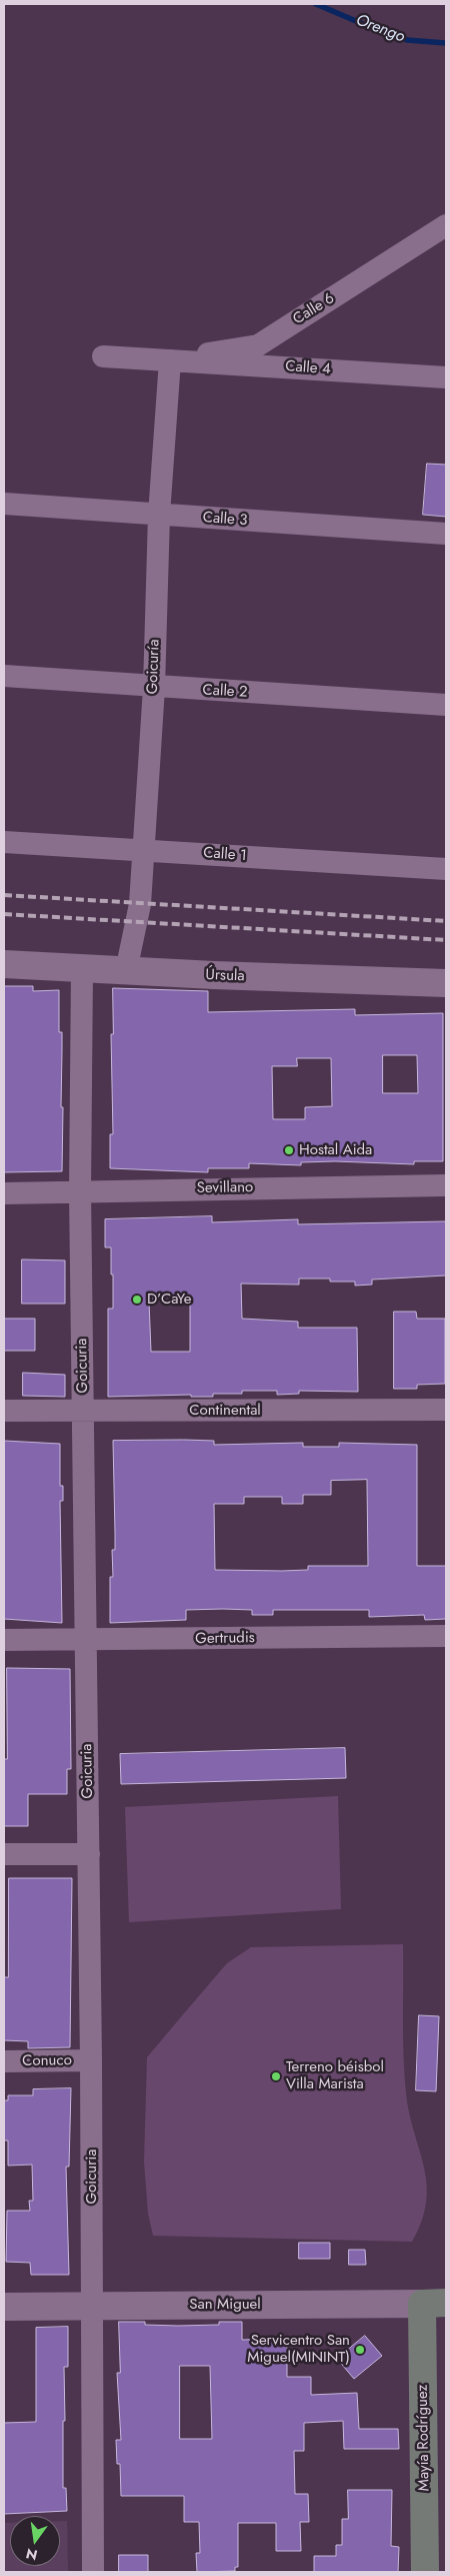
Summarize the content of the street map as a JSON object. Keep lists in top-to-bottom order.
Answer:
{
  "streets": {
    "main road": ["Mayía Rodríguez"],
    "street": [
      "Calle 6",
      "Calle 4",
      "Calle 3",
      "Goicuría",
      "Calle 2",
      "Calle 1",
      "Úrsula",
      "Sevillano",
      "Goicuria",
      "Continental",
      "Gertrudis",
      "Conuco",
      "San Miguel"
    ]
  },
  "crossings": [
    ["Calle 6", "Calle 4"],
    ["Calle 6", "Goicuría"],
    ["Calle 4", "Goicuría"],
    ["Calle 3", "Goicuría"],
    ["Goicuría", "Calle 2"],
    ["Goicuría", "Calle 1"],
    ["Goicuría", "Úrsula"],
    ["Úrsula", "Goicuria"],
    ["Sevillano", "Goicuria"],
    ["Goicuria", "Continental"],
    ["Goicuria", "Gertrudis"],
    ["Goicuria", "Conuco"],
    ["Goicuria", "San Miguel"],
    ["San Miguel", "Mayía Rodríguez"]
  ],
  "water": ["Orengo"],
  "places": [
    "Hostal Aida",
    "D’CaYe",
    "Terreno béisbol Villa Marista",
    "Servicentro San Miguel(MININT)"
  ],
  "north": "bottom"
}
